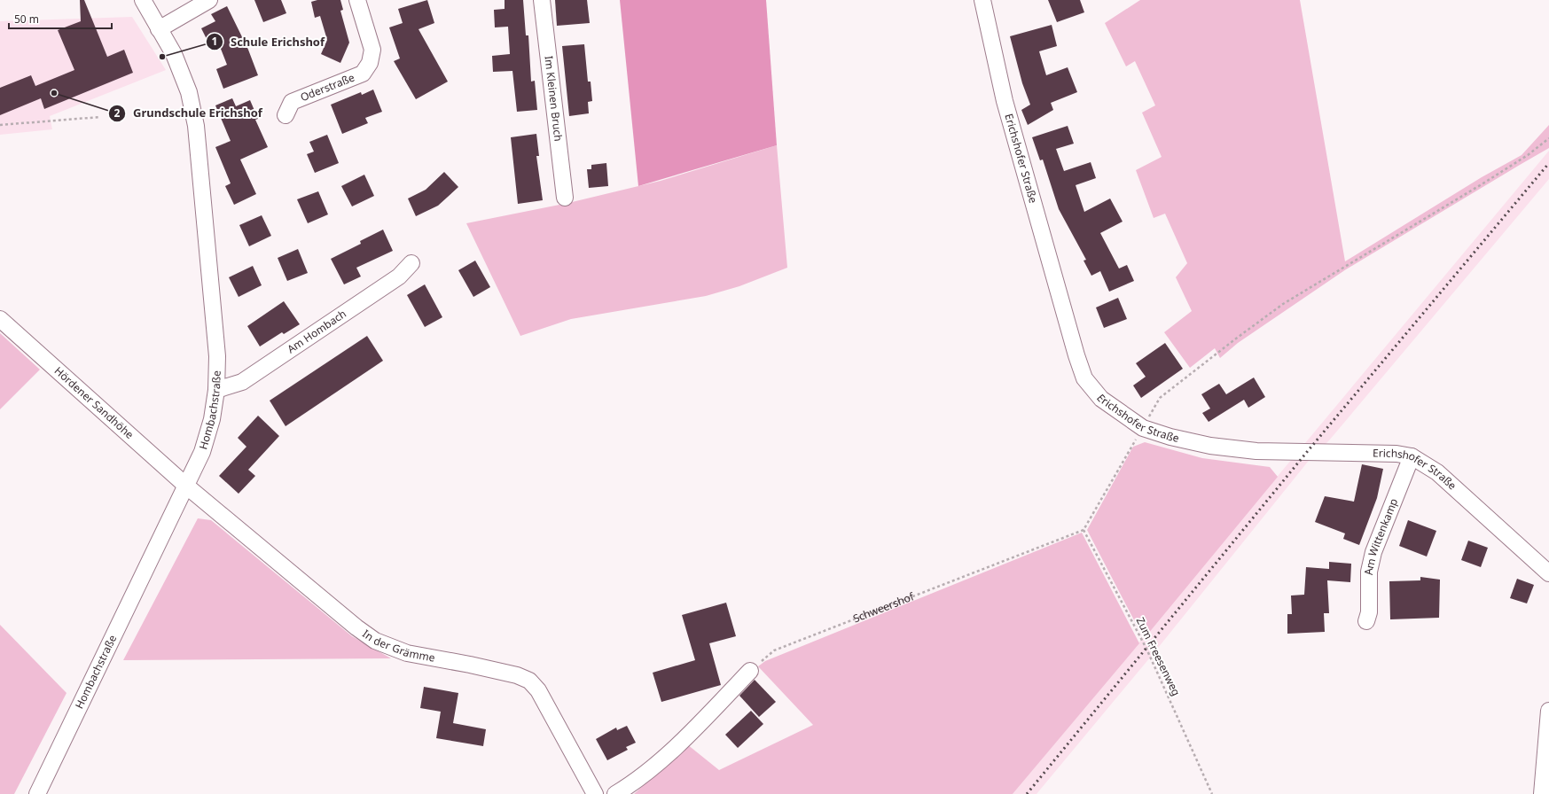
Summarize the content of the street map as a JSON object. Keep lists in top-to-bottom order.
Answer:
{
  "streets": {
    "street": [
      "Oderstraße",
      "Im Kleinen Bruch",
      "Erichshofer Straße",
      "Am Hombach",
      "Hördener Sandhöhe",
      "Hombachstraße",
      "Am Wittenkamp",
      "In der Grämme"
    ],
    "path": ["Schweershof", "Zum Freesenweg"]
  },
  "crossings": [
    ["Erichshofer Straße", "Am Wittenkamp"],
    ["Am Hombach", "Hombachstraße"],
    ["Hördener Sandhöhe", "Hombachstraße"],
    ["Hördener Sandhöhe", "In der Grämme"],
    ["Hombachstraße", "In der Grämme"],
    ["Schweershof", "Zum Freesenweg"]
  ],
  "places": ["Schule Erichshof", "Grundschule Erichshof"],
  "scale_bar": "50 m"
}
